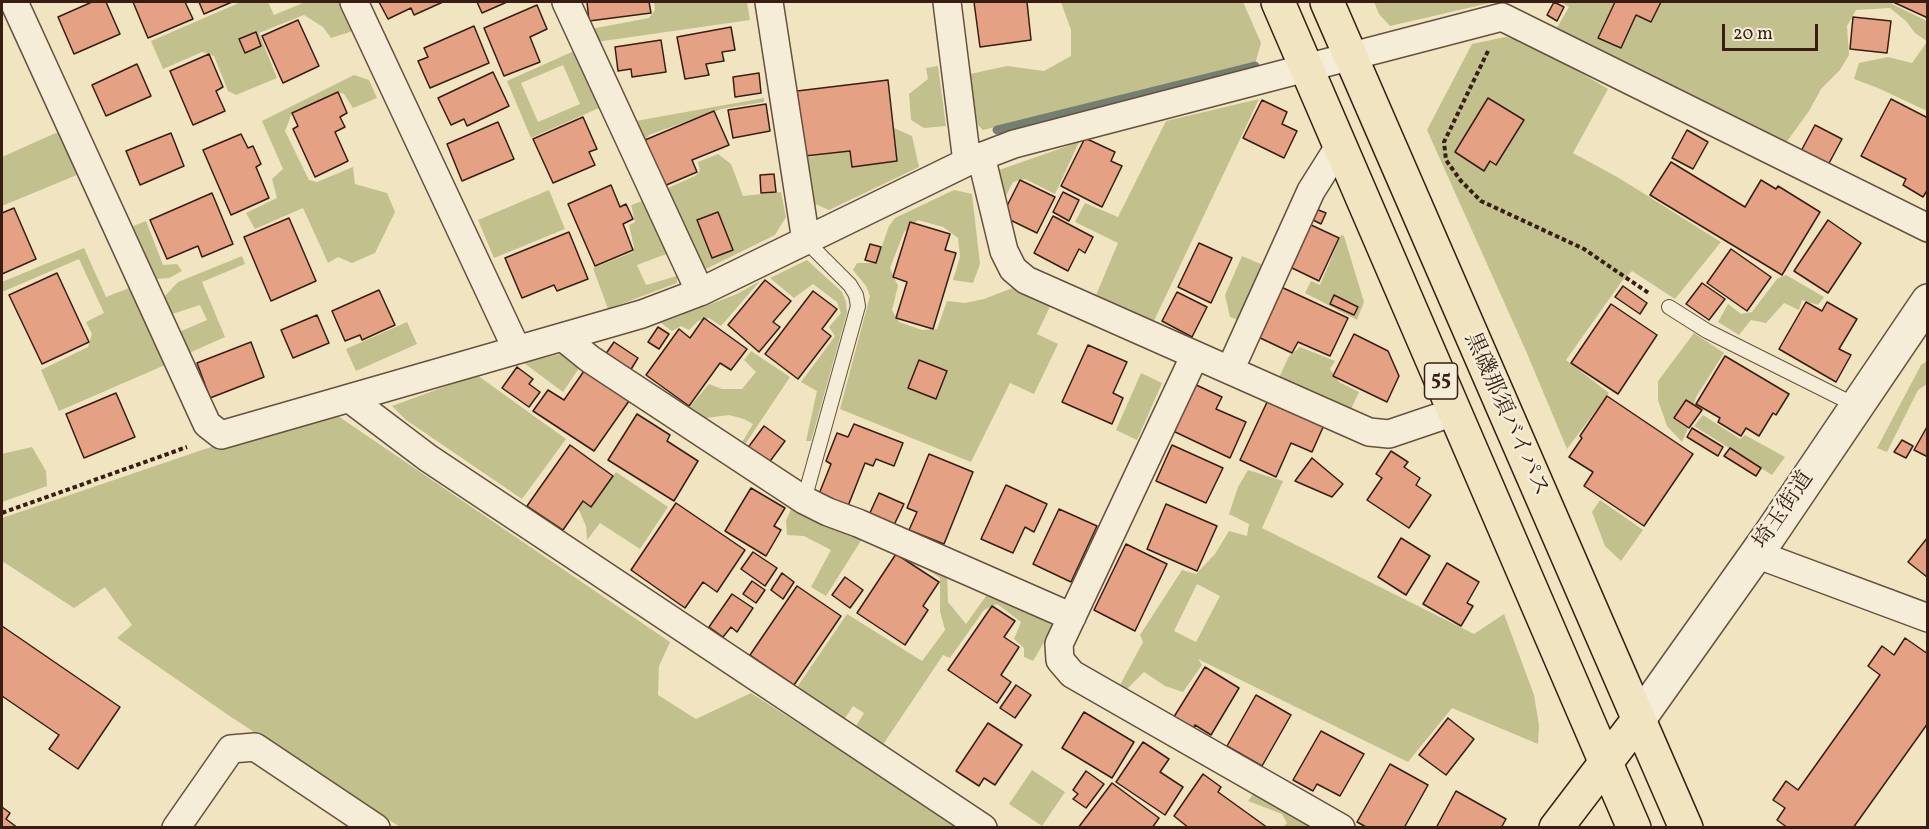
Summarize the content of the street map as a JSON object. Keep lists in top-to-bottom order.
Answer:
{
  "streets": {
    "main road": ["55", "黒磯那須バイパス"],
    "street": ["埼玉街道"]
  },
  "crossings": [
    ["黒磯那須バイパス", "埼玉街道"]
  ],
  "scale_bar": "20 m"
}
